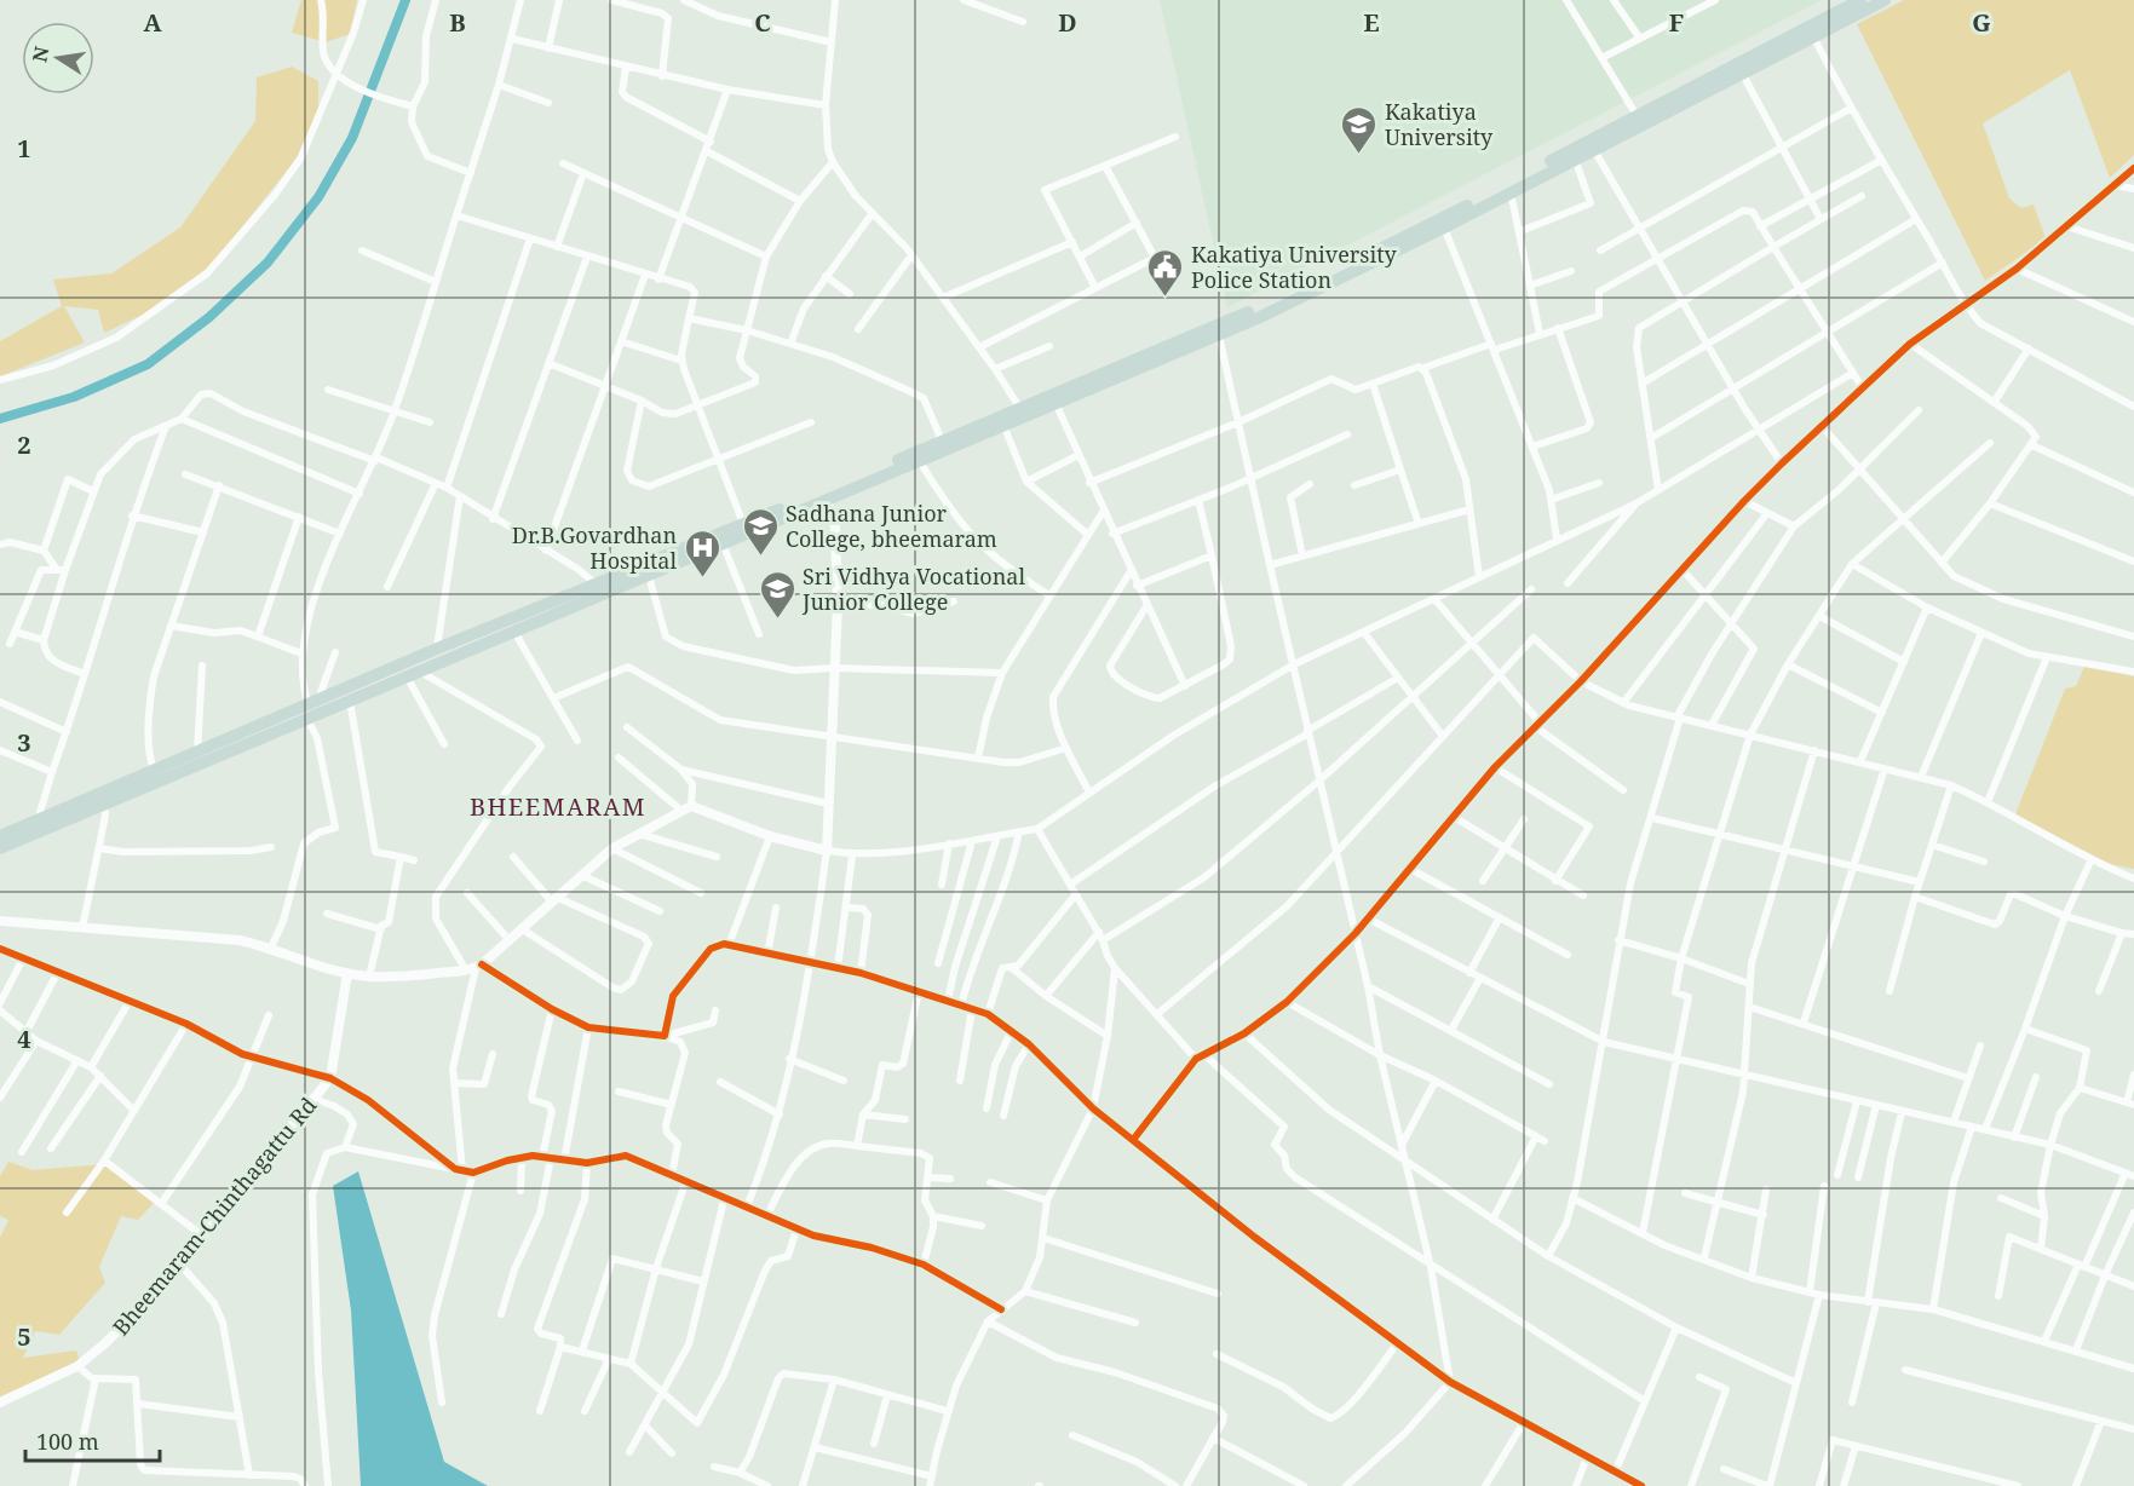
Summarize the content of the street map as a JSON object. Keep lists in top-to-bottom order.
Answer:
{
  "streets": {
    "street": ["Bheemaram-Chinthagattu Rd"]
  },
  "districts": ["BHEEMARAM"],
  "places": {
    "school or university": ["Kakatiya University", "Sadhana Junior College, bheemaram", "Sri Vidhya Vocational Junior College"],
    "public building": ["Kakatiya University Police Station"],
    "hospital": ["Dr.B.Govardhan Hospital"]
  },
  "scale_bar": "100 m",
  "north": "left",
  "grid": {
    "columns": [
      "A",
      "B",
      "C",
      "D",
      "E",
      "F",
      "G"
    ],
    "rows": [
      "1",
      "2",
      "3",
      "4",
      "5"
    ]
  }
}
